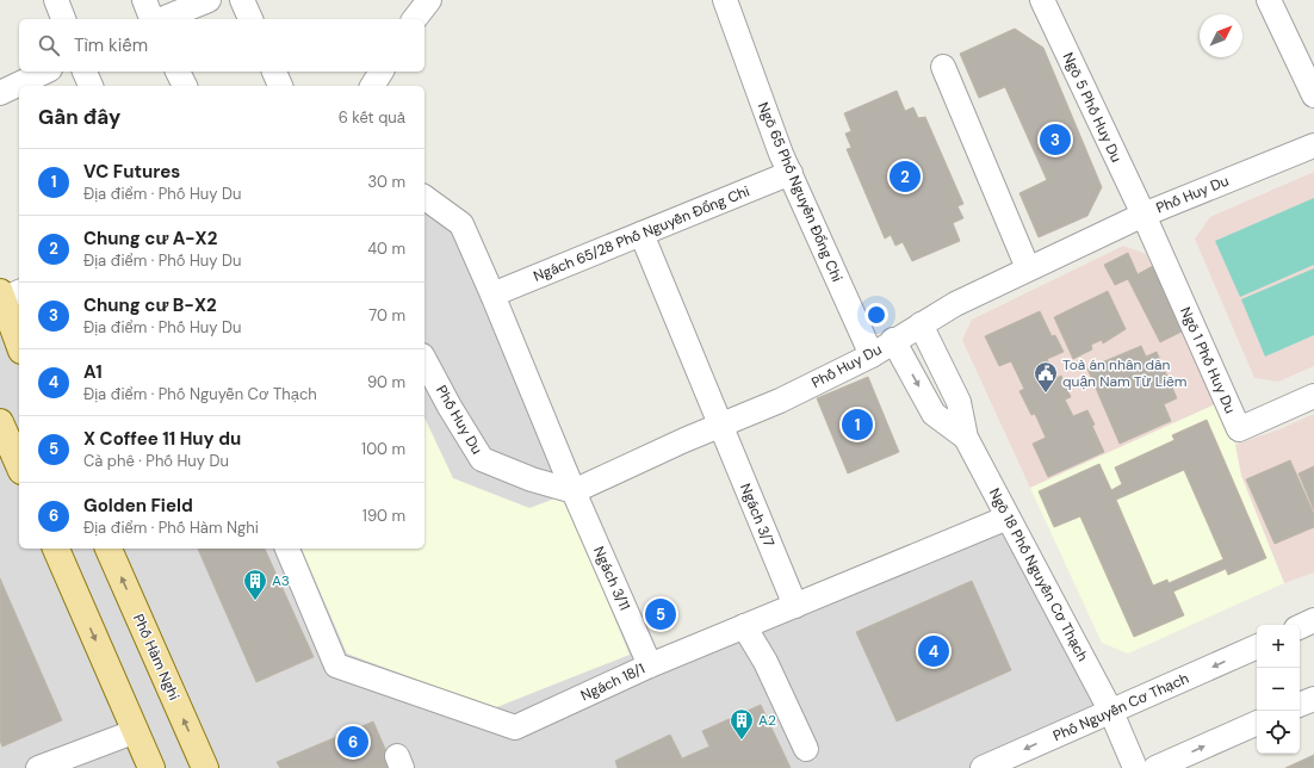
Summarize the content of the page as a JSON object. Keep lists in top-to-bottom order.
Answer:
{
  "streets": {
    "main road": ["Phố Hàm Nghi"],
    "street": [
      "Ngõ 5 Phố Huy Du",
      "Ngõ 65 Phố Nguyễn Đổng Chi",
      "Phố Huy Du",
      "Ngách 65/28 Phố Nguyễn Đổng Chi",
      "Ngõ 1 Phố Huy Du",
      "Ngách 3/7",
      "Ngõ 18 Phố Nguyễn Cơ Thạch",
      "Ngách 3/11",
      "Ngách 18/1",
      "Phố Nguyễn Cơ Thạch"
    ]
  },
  "crossings": [
    ["Ngõ 5 Phố Huy Du", "Phố Huy Du"],
    ["Ngõ 5 Phố Huy Du", "Ngõ 1 Phố Huy Du"],
    ["Ngõ 65 Phố Nguyễn Đổng Chi", "Phố Huy Du"],
    ["Ngõ 65 Phố Nguyễn Đổng Chi", "Ngách 65/28 Phố Nguyễn Đổng Chi"],
    ["Phố Huy Du", "Ngõ 1 Phố Huy Du"],
    ["Phố Huy Du", "Ngách 3/7"],
    ["Phố Huy Du", "Ngõ 18 Phố Nguyễn Cơ Thạch"],
    ["Phố Huy Du", "Ngách 3/11"],
    ["Ngách 65/28 Phố Nguyễn Đổng Chi", "Ngách 3/7"],
    ["Ngách 65/28 Phố Nguyễn Đổng Chi", "Ngách 3/11"],
    ["Ngách 3/7", "Ngách 18/1"],
    ["Ngõ 18 Phố Nguyễn Cơ Thạch", "Ngách 18/1"],
    ["Ngõ 18 Phố Nguyễn Cơ Thạch", "Phố Nguyễn Cơ Thạch"],
    ["Ngách 3/11", "Ngách 18/1"]
  ],
  "places": {
    "public building": ["Toà án nhân dân quận Nam Từ Liêm"],
    "building": ["A3", "A2"]
  },
  "north": "top right",
  "page": {
    "search": "Tìm kiếm",
    "heading": ["Gần đây", "6 kết quả"],
    "pins": [
      "3",
      "2",
      "1",
      "5",
      "4",
      "6"
    ],
    "list": [
      {
        "mark": "1",
        "name": "VC Futures",
        "note": "Địa điểm · Phố Huy Du",
        "value": "30 m"
      },
      {
        "mark": "2",
        "name": "Chung cư A-X2",
        "note": "Địa điểm · Phố Huy Du",
        "value": "40 m"
      },
      {
        "mark": "3",
        "name": "Chung cư B-X2",
        "note": "Địa điểm · Phố Huy Du",
        "value": "70 m"
      },
      {
        "mark": "4",
        "name": "A1",
        "note": "Địa điểm · Phố Nguyễn Cơ Thạch",
        "value": "90 m"
      },
      {
        "mark": "5",
        "name": "X Coffee 11 Huy du",
        "note": "Cà phê · Phố Huy Du",
        "value": "100 m"
      },
      {
        "mark": "6",
        "name": "Golden Field",
        "note": "Địa điểm · Phố Hàm Nghi",
        "value": "190 m"
      }
    ],
    "map_buttons": ["+", "−"]
  }
}
